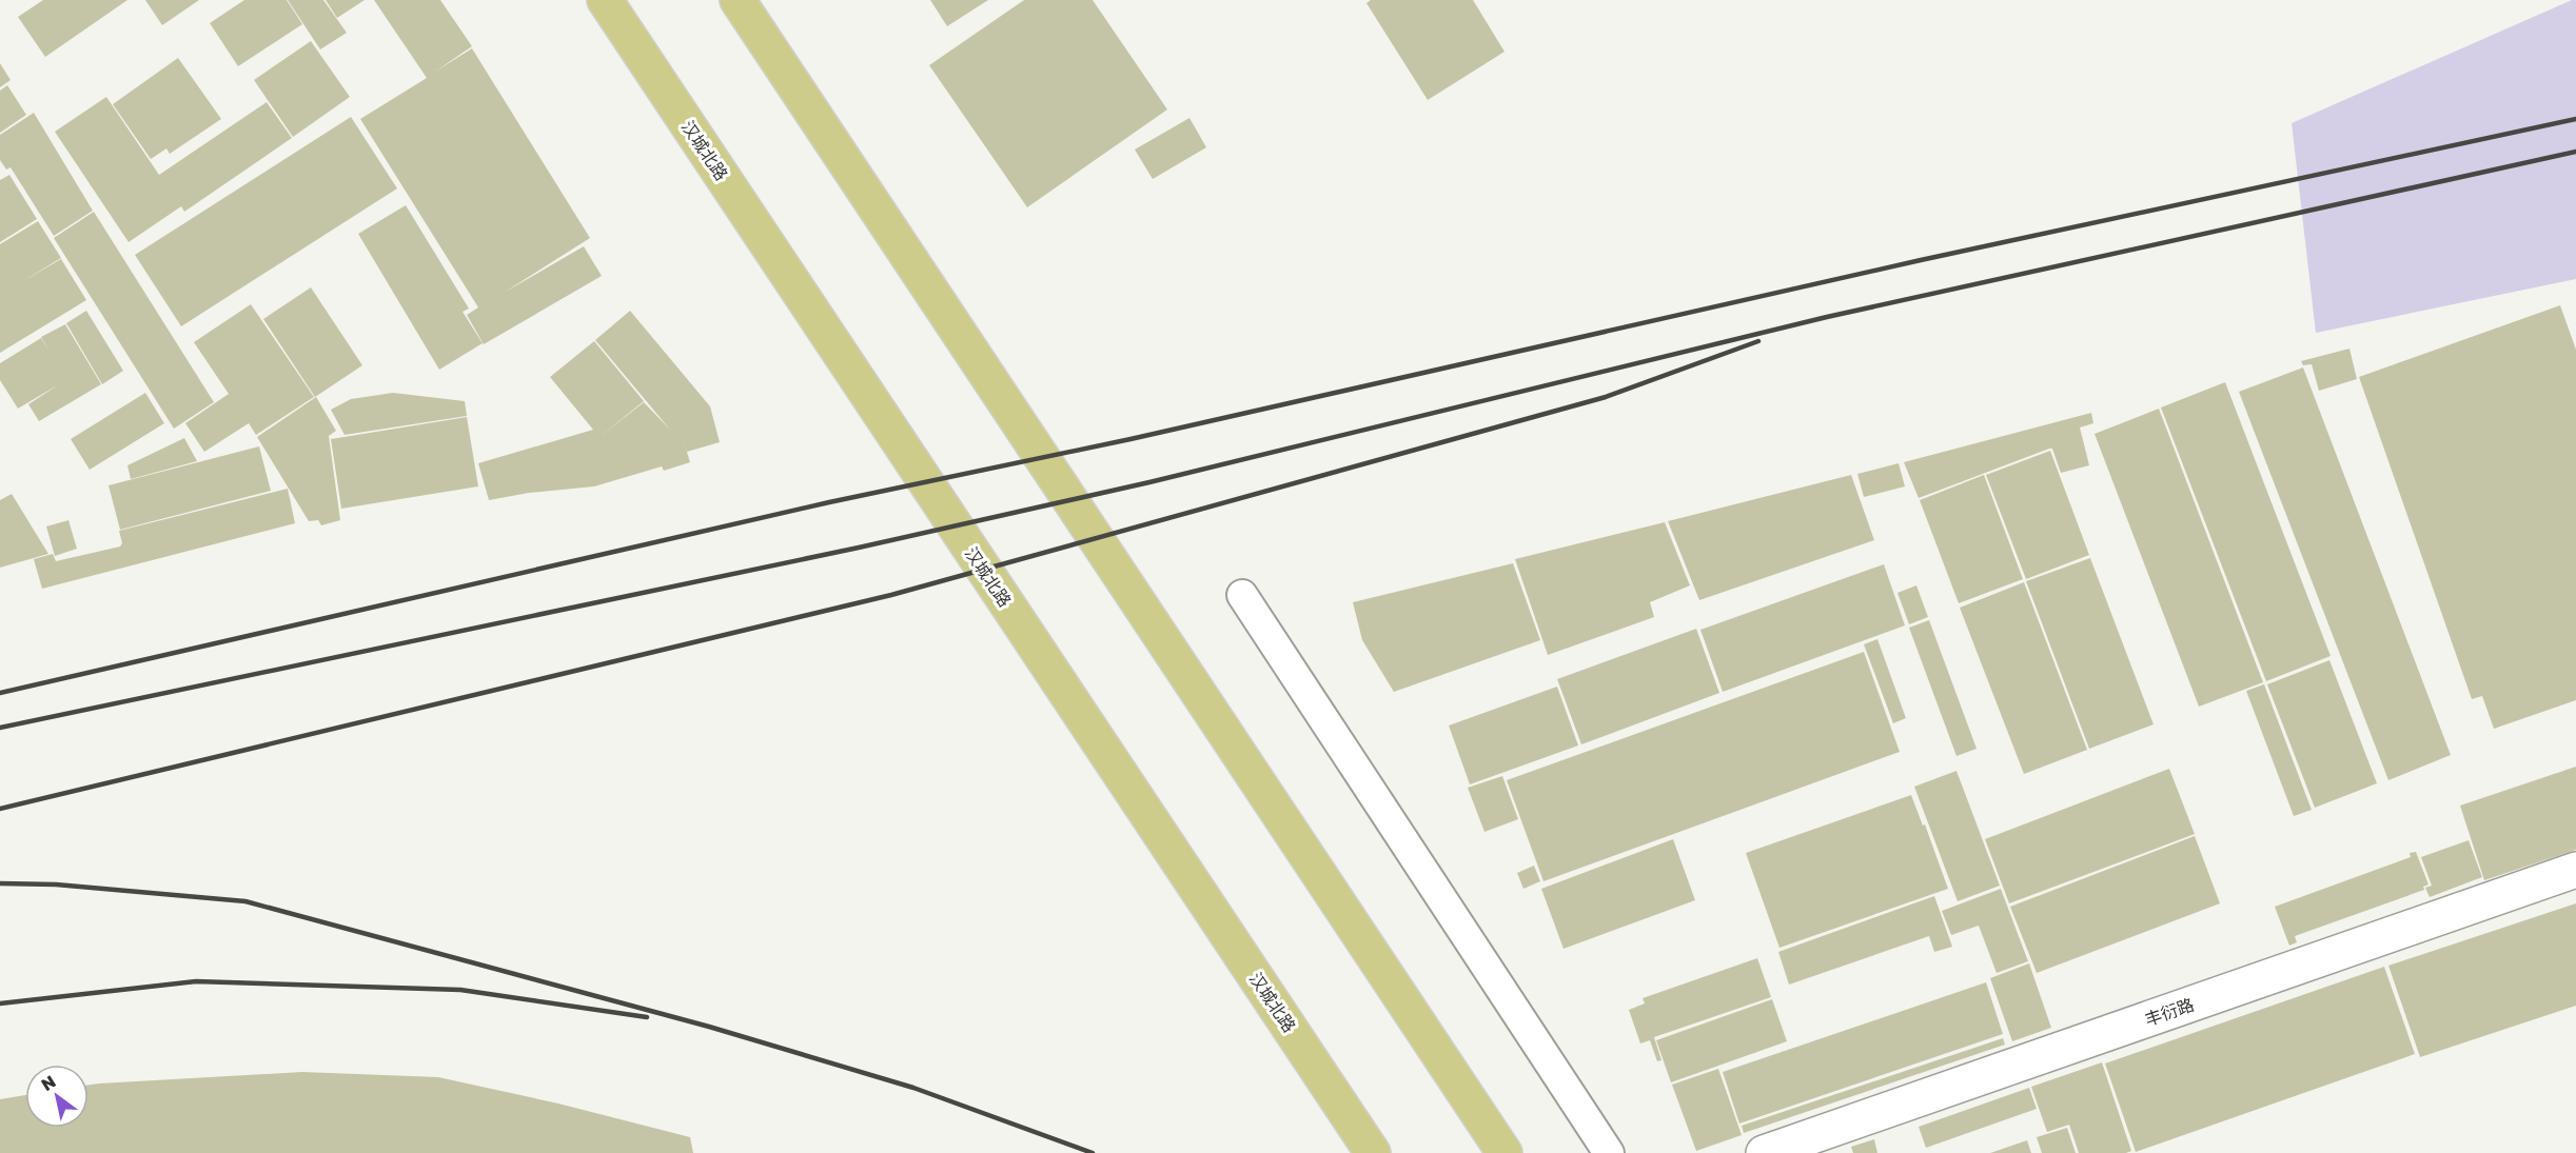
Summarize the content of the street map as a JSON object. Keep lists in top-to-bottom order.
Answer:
{
  "streets": {
    "main road": ["汉城北路"],
    "street": ["丰衍路"]
  },
  "north": "top left"
}
